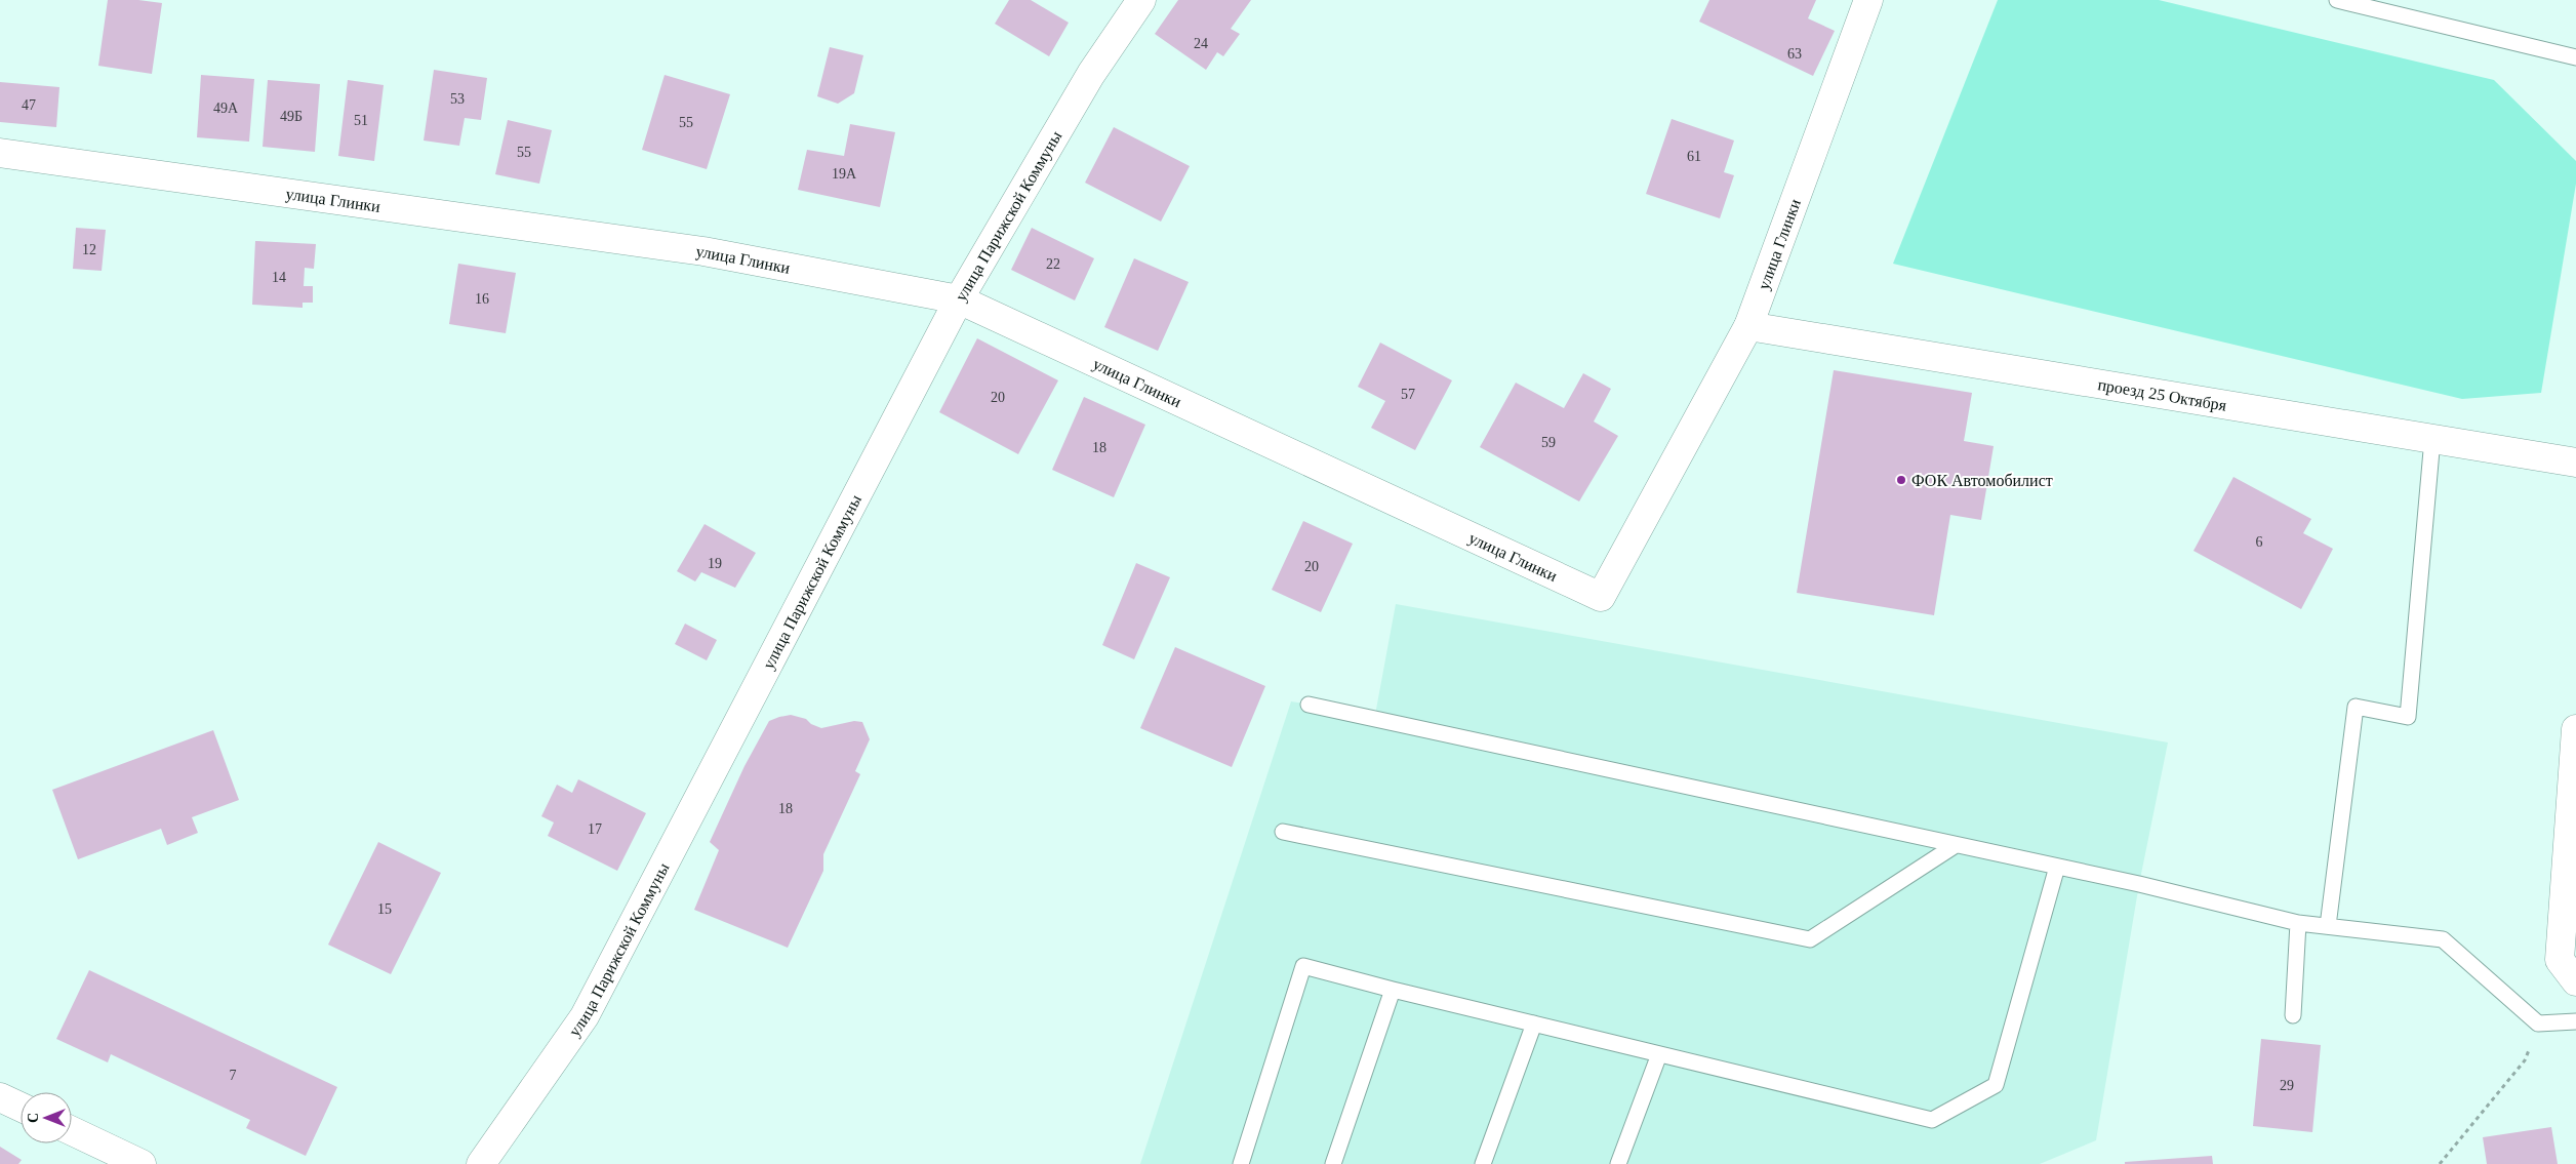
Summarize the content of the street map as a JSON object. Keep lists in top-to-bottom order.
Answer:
{
  "streets": {
    "street": ["улица Глинки", "улица Парижской Коммуны", "проезд 25 Октября"]
  },
  "crossings": [
    ["улица Глинки", "улица Парижской Коммуны"],
    ["улица Глинки", "проезд 25 Октября"]
  ],
  "places": ["ФОК Автомобилист"],
  "house_numbers": [
    "24",
    "63",
    "53",
    "47",
    "49А",
    "49Б",
    "51",
    "55",
    "55",
    "61",
    "19А",
    "12",
    "22",
    "14",
    "16",
    "57",
    "20",
    "59",
    "18",
    "6",
    "19",
    "20",
    "18",
    "17",
    "15",
    "7",
    "29"
  ],
  "north": "left"
}
